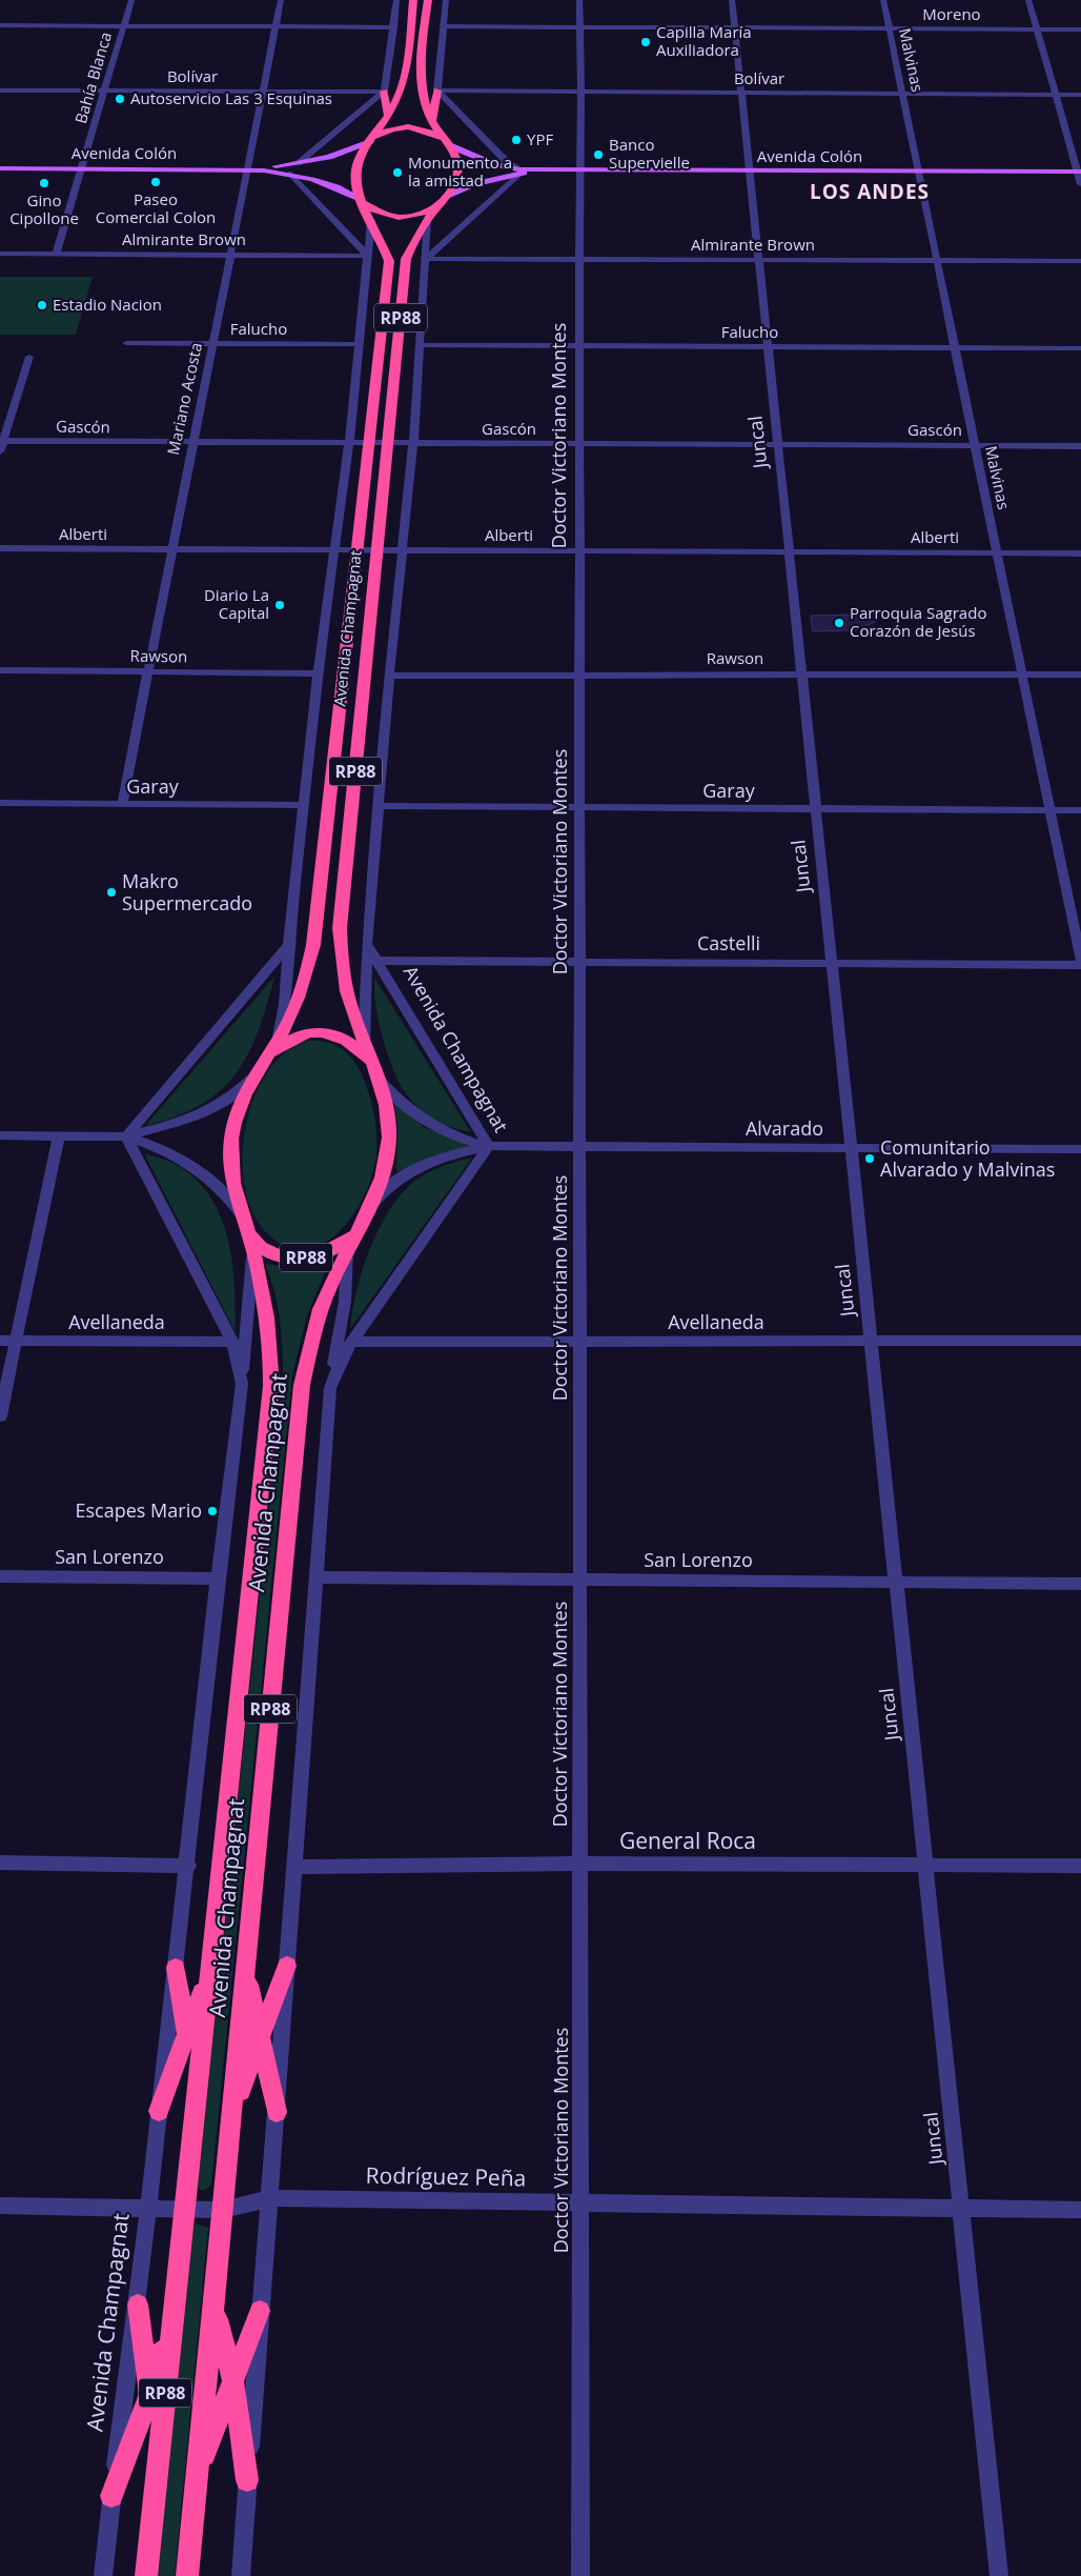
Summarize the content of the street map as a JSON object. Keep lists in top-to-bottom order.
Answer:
{
  "streets": {
    "highway": ["Avenida Colón", "RP88", "Avenida Champagnat"],
    "street": [
      "Moreno",
      "Malvinas",
      "Bolívar",
      "Bahía Blanca",
      "Almirante Brown",
      "Falucho",
      "Mariano Acosta",
      "Gascón",
      "Doctor Victoriano Montes",
      "Juncal",
      "Alberti",
      "Rawson",
      "Garay",
      "Castelli",
      "Alvarado",
      "Avellaneda",
      "San Lorenzo",
      "General Roca",
      "Rodríguez Peña"
    ]
  },
  "crossings": [
    ["Moreno", "Malvinas"],
    ["Moreno", "Doctor Victoriano Montes"],
    ["Moreno", "Juncal"],
    ["Malvinas", "Bolívar"],
    ["Malvinas", "Avenida Colón"],
    ["Malvinas", "Almirante Brown"],
    ["Malvinas", "Falucho"],
    ["Malvinas", "Gascón"],
    ["Malvinas", "Alberti"],
    ["Malvinas", "Rawson"],
    ["Malvinas", "Garay"],
    ["Malvinas", "Castelli"],
    ["Bolívar", "Bahía Blanca"],
    ["Bolívar", "Mariano Acosta"],
    ["Bolívar", "Doctor Victoriano Montes"],
    ["Bolívar", "Juncal"],
    ["Bahía Blanca", "Avenida Colón"],
    ["Bahía Blanca", "Almirante Brown"],
    ["Avenida Colón", "Mariano Acosta"],
    ["Avenida Colón", "Doctor Victoriano Montes"],
    ["Avenida Colón", "Juncal"],
    ["Avenida Colón", "Avenida Champagnat"],
    ["Almirante Brown", "Mariano Acosta"],
    ["Almirante Brown", "Doctor Victoriano Montes"],
    ["Almirante Brown", "Juncal"],
    ["Almirante Brown", "Avenida Champagnat"],
    ["RP88", "Avenida Champagnat"],
    ["RP88", "Alvarado"],
    ["Falucho", "Mariano Acosta"],
    ["Falucho", "Doctor Victoriano Montes"],
    ["Falucho", "Juncal"],
    ["Falucho", "Avenida Champagnat"],
    ["Mariano Acosta", "Gascón"],
    ["Mariano Acosta", "Alberti"],
    ["Mariano Acosta", "Rawson"],
    ["Mariano Acosta", "Garay"],
    ["Gascón", "Doctor Victoriano Montes"],
    ["Gascón", "Juncal"],
    ["Gascón", "Avenida Champagnat"],
    ["Doctor Victoriano Montes", "Alberti"],
    ["Doctor Victoriano Montes", "Rawson"],
    ["Doctor Victoriano Montes", "Garay"],
    ["Doctor Victoriano Montes", "Castelli"],
    ["Doctor Victoriano Montes", "Alvarado"],
    ["Doctor Victoriano Montes", "Avellaneda"],
    ["Doctor Victoriano Montes", "San Lorenzo"],
    ["Doctor Victoriano Montes", "General Roca"],
    ["Doctor Victoriano Montes", "Rodríguez Peña"],
    ["Juncal", "Alberti"],
    ["Juncal", "Rawson"],
    ["Juncal", "Garay"],
    ["Juncal", "Castelli"],
    ["Juncal", "Alvarado"],
    ["Juncal", "Avellaneda"],
    ["Juncal", "San Lorenzo"],
    ["Juncal", "General Roca"],
    ["Juncal", "Rodríguez Peña"],
    ["Alberti", "Avenida Champagnat"],
    ["Avenida Champagnat", "Rawson"],
    ["Avenida Champagnat", "Garay"],
    ["Avenida Champagnat", "Castelli"],
    ["Avenida Champagnat", "Alvarado"],
    ["Avenida Champagnat", "Avellaneda"],
    ["Avenida Champagnat", "San Lorenzo"],
    ["Avenida Champagnat", "General Roca"],
    ["Avenida Champagnat", "Rodríguez Peña"]
  ],
  "districts": ["LOS ANDES"],
  "places": [
    "Capilla María Auxiliadora",
    "Autoservicio Las 3 Esquinas",
    "YPF",
    "Banco Supervielle",
    "Monumento a la amistad",
    "Paseo Comercial Colon",
    "Gino Cipollone",
    "Estadio Nacion",
    "Diario La Capital",
    "Parroquia Sagrado Corazón de Jesús",
    "Makro Supermercado",
    "Comunitario Alvarado y Malvinas",
    "Escapes Mario"
  ]
}
